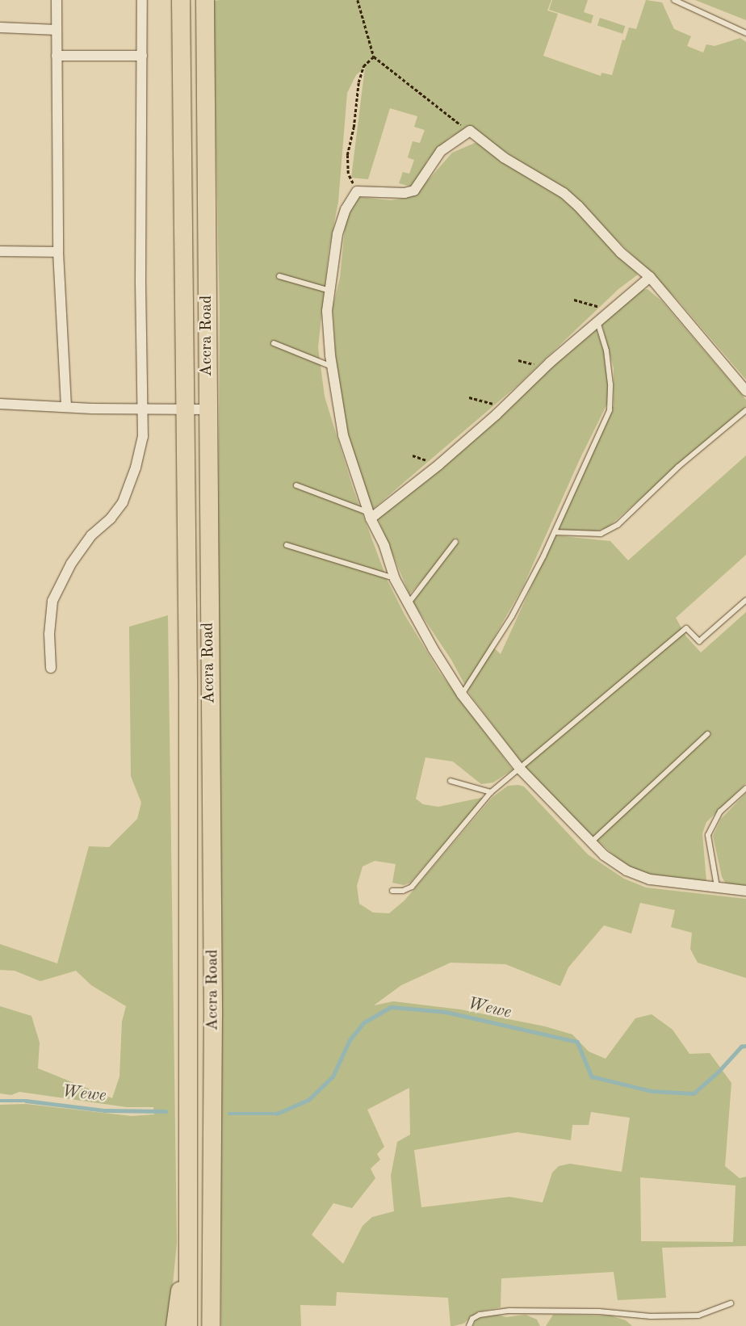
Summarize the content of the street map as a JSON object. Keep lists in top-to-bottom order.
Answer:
{
  "streets": {
    "highway": ["Accra Road"]
  },
  "water": ["Wewe"]
}
